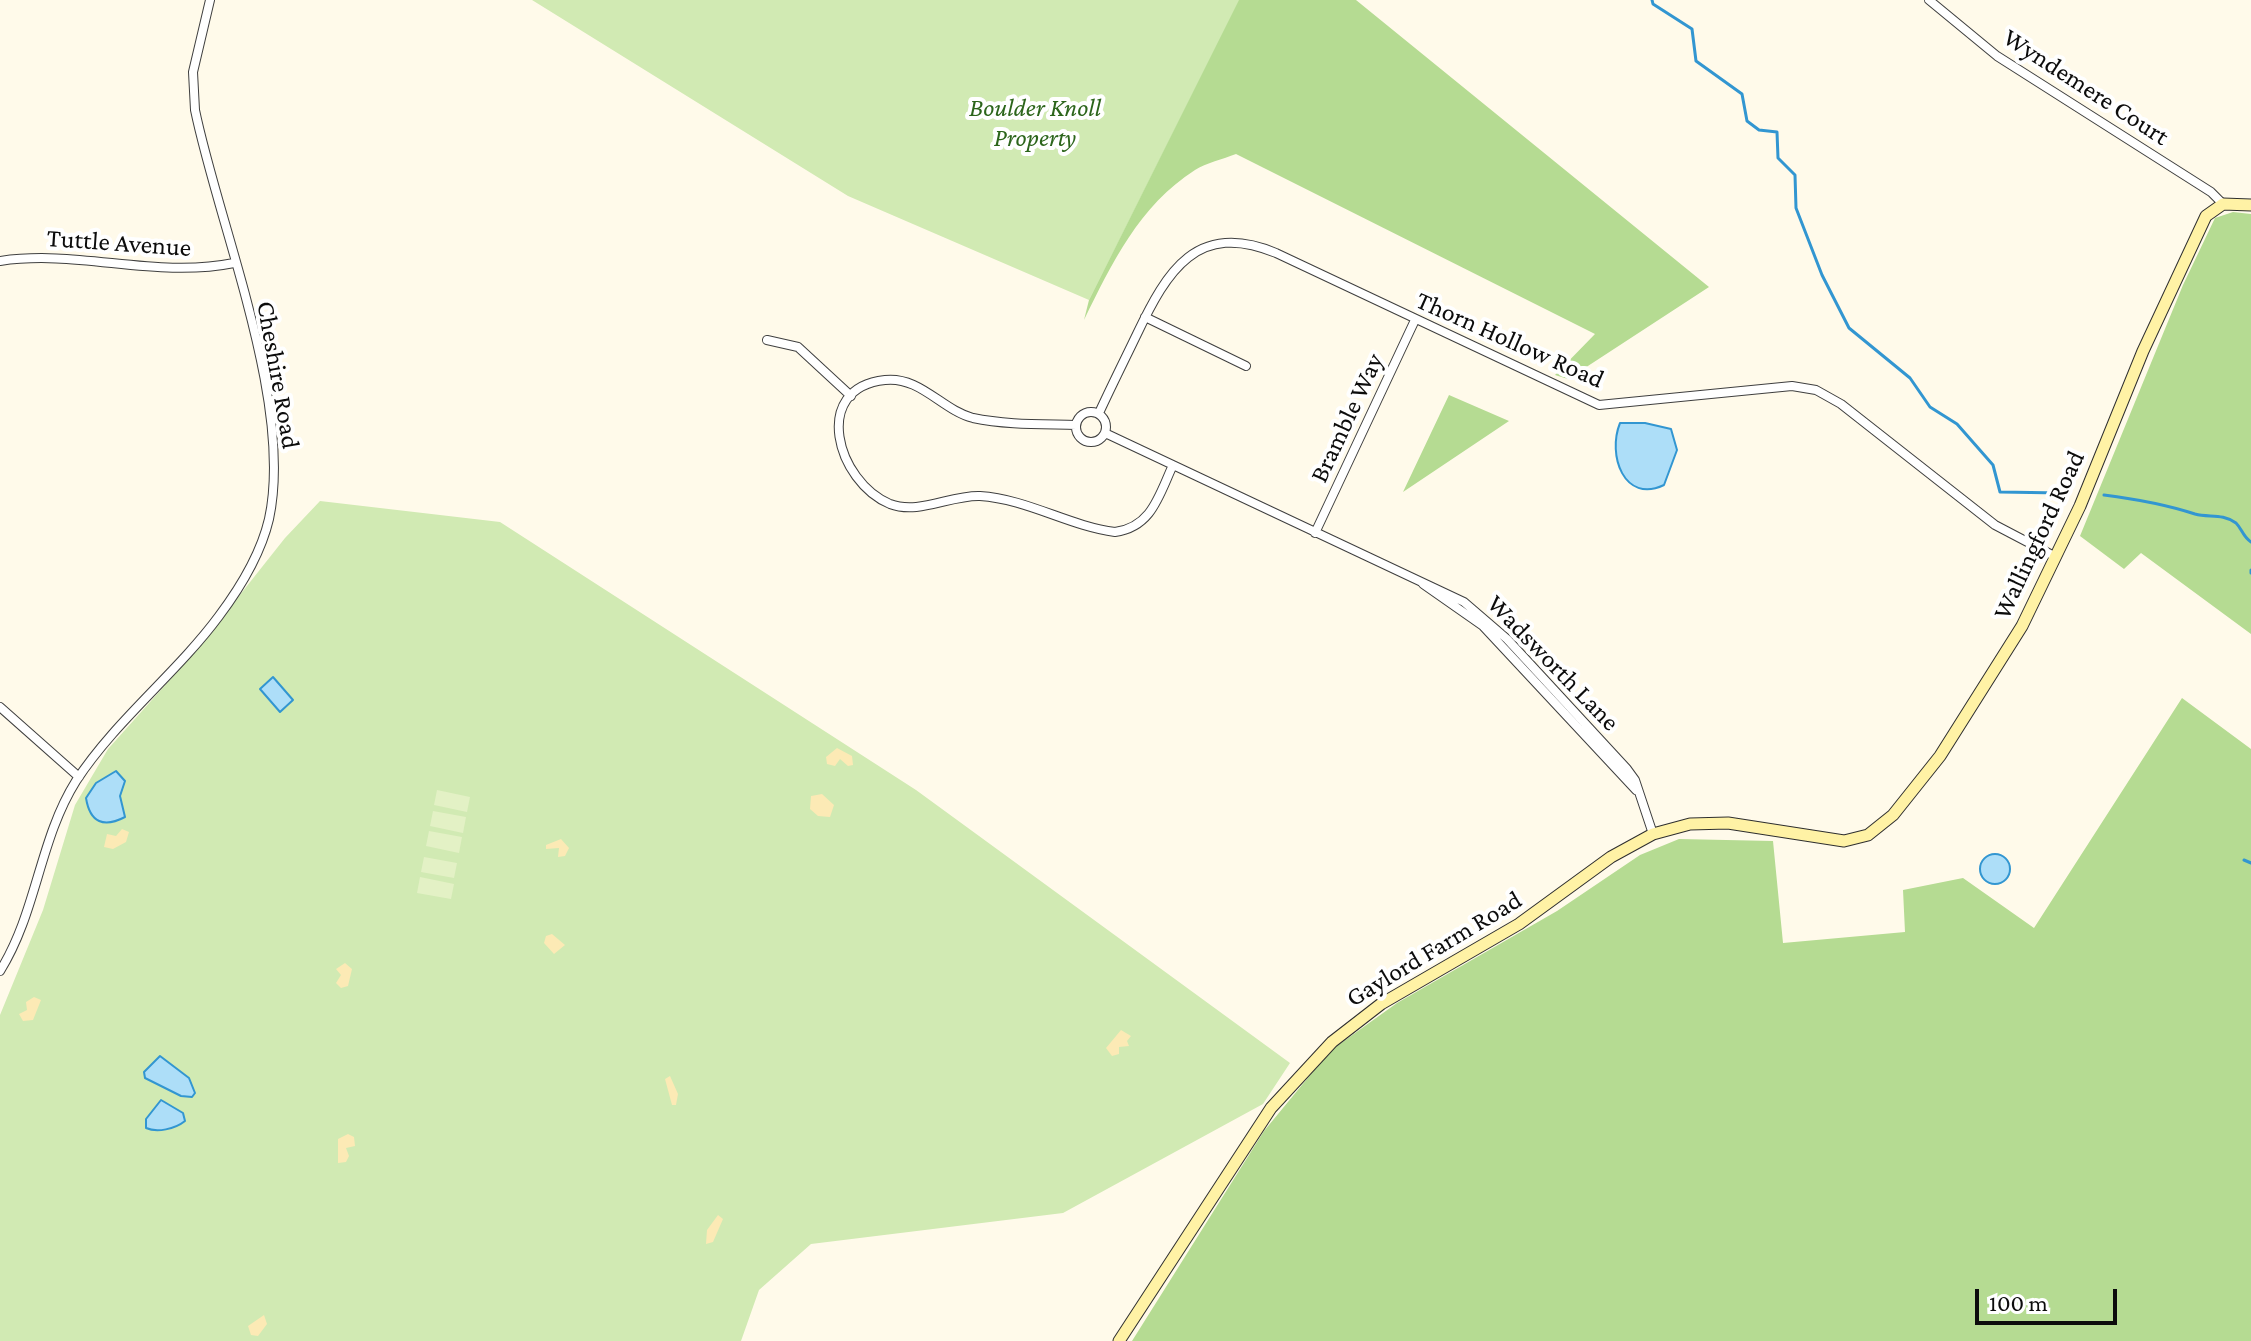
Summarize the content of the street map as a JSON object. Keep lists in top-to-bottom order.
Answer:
{
  "streets": {
    "street": [
      "Wyndemere Court",
      "Tuttle Avenue",
      "Thorn Hollow Road",
      "Cheshire Road",
      "Bramble Way",
      "Wallingford Road",
      "Wadsworth Lane",
      "Gaylord Farm Road"
    ]
  },
  "crossings": [
    ["Wyndemere Court", "Wallingford Road"],
    ["Tuttle Avenue", "Cheshire Road"],
    ["Thorn Hollow Road", "Bramble Way"],
    ["Thorn Hollow Road", "Wallingford Road"],
    ["Thorn Hollow Road", "Wadsworth Lane"],
    ["Bramble Way", "Wadsworth Lane"],
    ["Wallingford Road", "Gaylord Farm Road"],
    ["Wadsworth Lane", "Gaylord Farm Road"]
  ],
  "parks": ["Boulder Knoll Property"],
  "scale_bar": "100 m"
}
